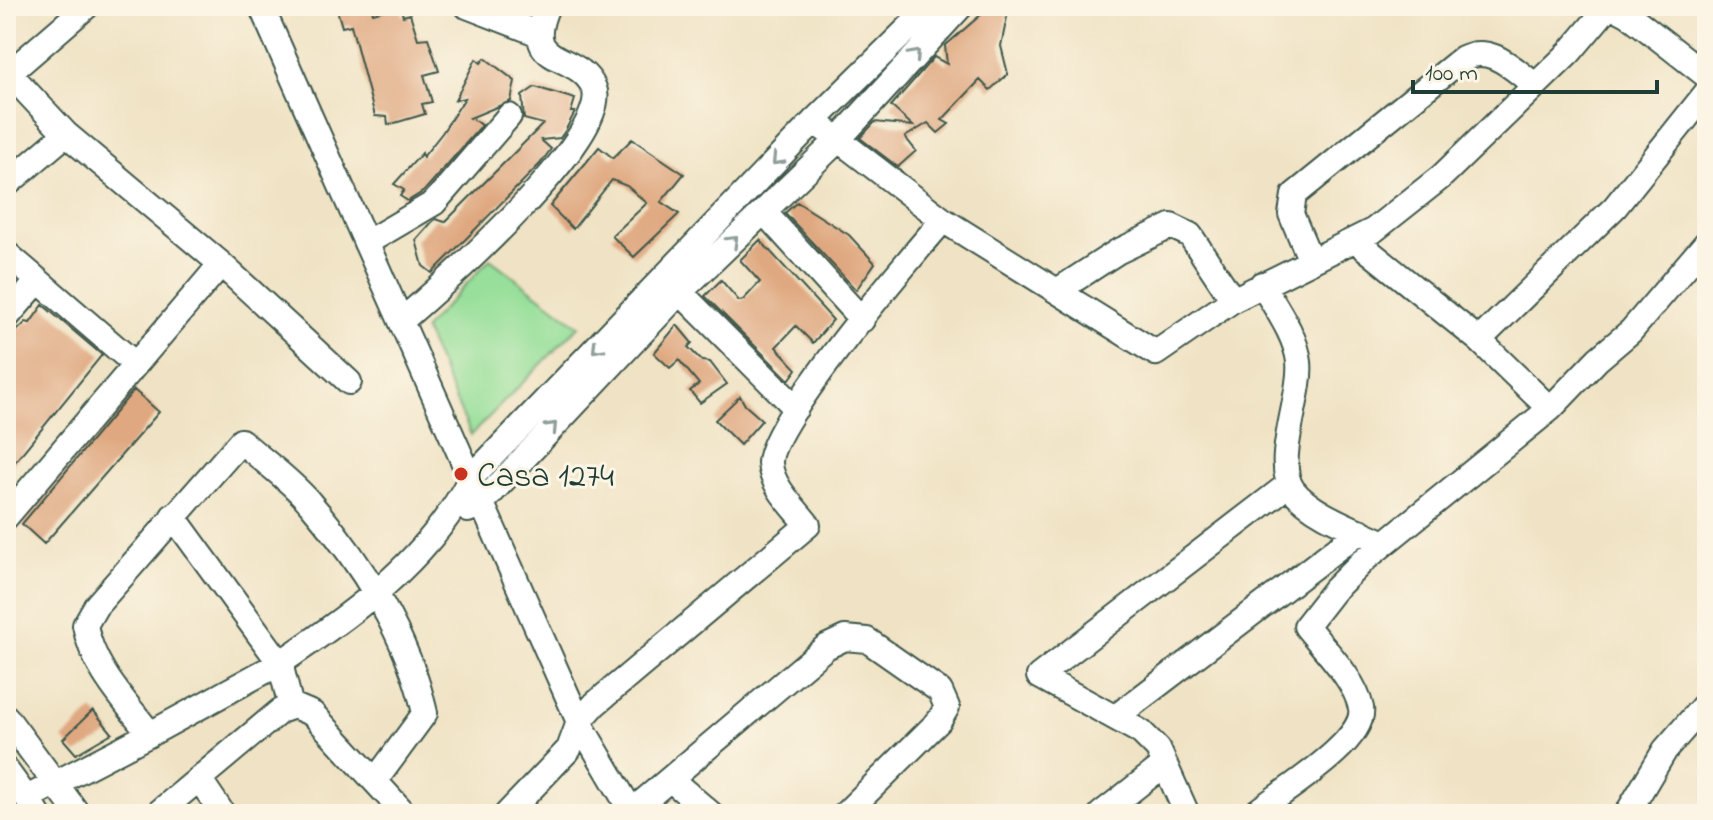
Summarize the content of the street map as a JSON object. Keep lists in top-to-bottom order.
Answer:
{
  "places": ["Casa 1274"],
  "scale_bar": "100 m"
}
